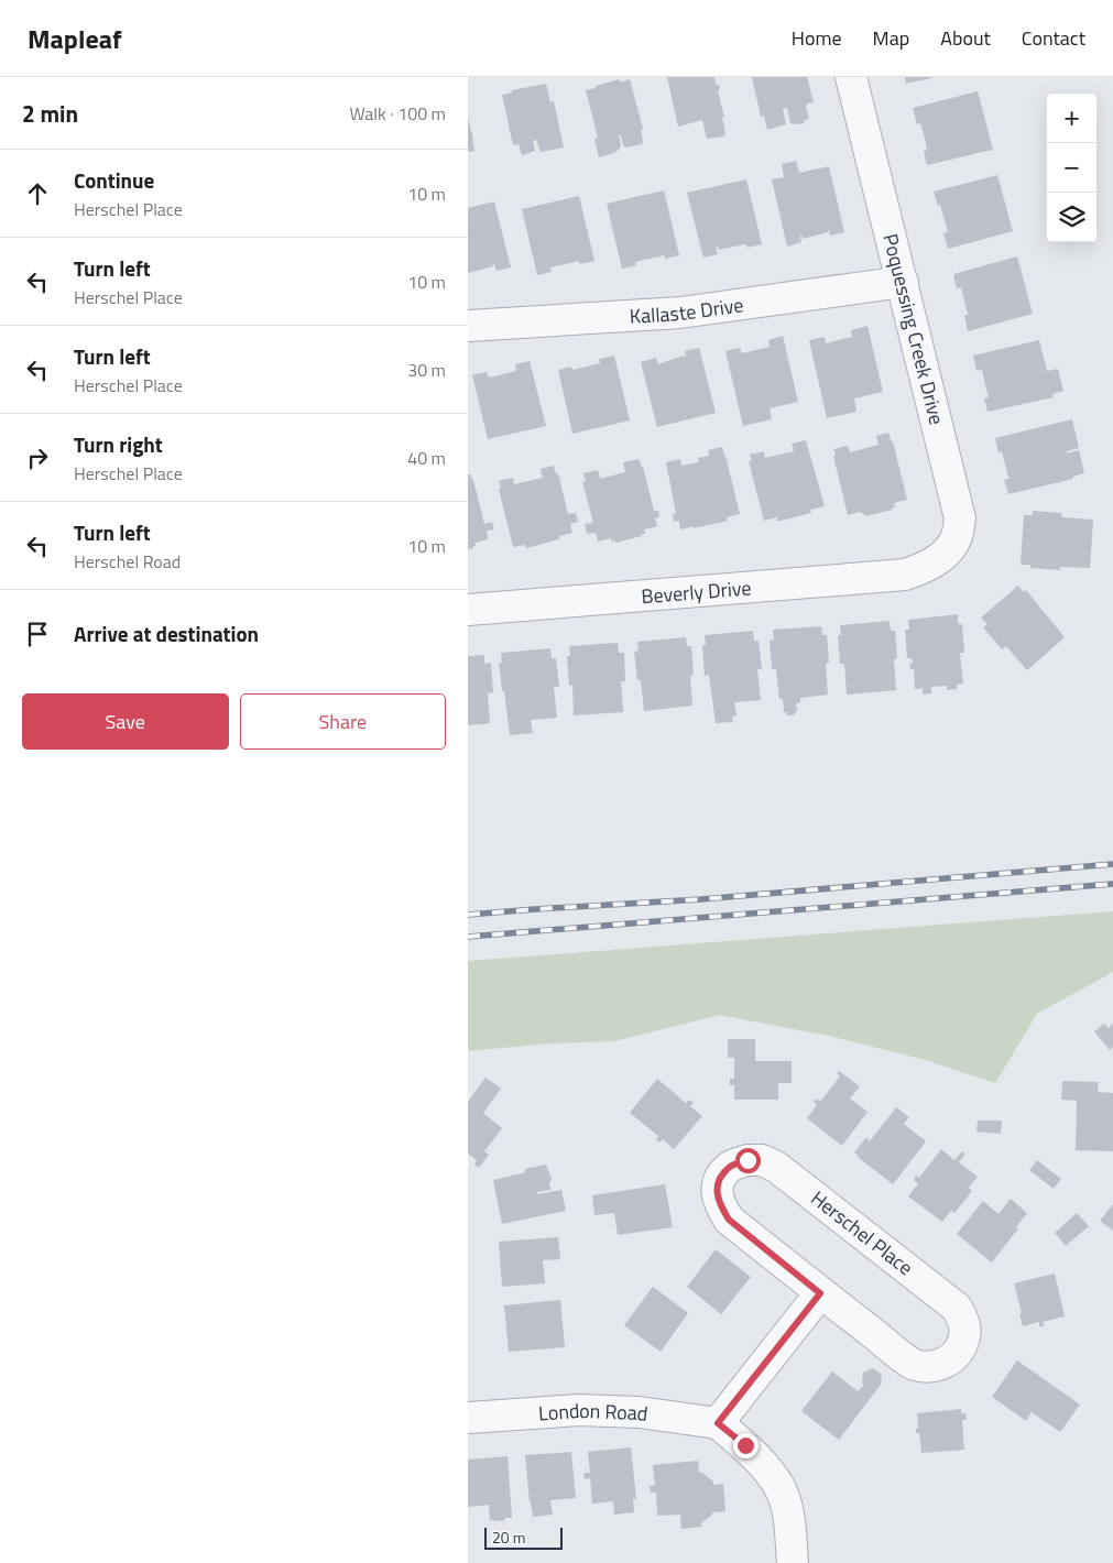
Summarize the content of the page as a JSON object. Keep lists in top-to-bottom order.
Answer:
{
  "streets": {
    "street": [
      "Kallaste Drive",
      "Poquessing Creek Drive",
      "Beverly Drive",
      "Herschel Place",
      "London Road"
    ]
  },
  "crossings": [
    ["Kallaste Drive", "Poquessing Creek Drive"],
    ["Poquessing Creek Drive", "Beverly Drive"]
  ],
  "scale_bar": "20 m",
  "page": {
    "header": "Mapleaf",
    "nav": [
      "Home",
      "Map",
      "About",
      "Contact"
    ],
    "heading": ["2 min", "Walk · 100 m"],
    "map_buttons": ["+", "−"],
    "list": [
      ["Continue", "Herschel Place", "10 m"],
      ["Turn left", "Herschel Place", "10 m"],
      ["Turn left", "Herschel Place", "30 m"],
      ["Turn right", "Herschel Place", "40 m"],
      ["Turn left", "Herschel Road", "10 m"],
      "Arrive at destination"
    ],
    "buttons": ["Save", "Share"],
    "scale": "20 m"
  }
}
